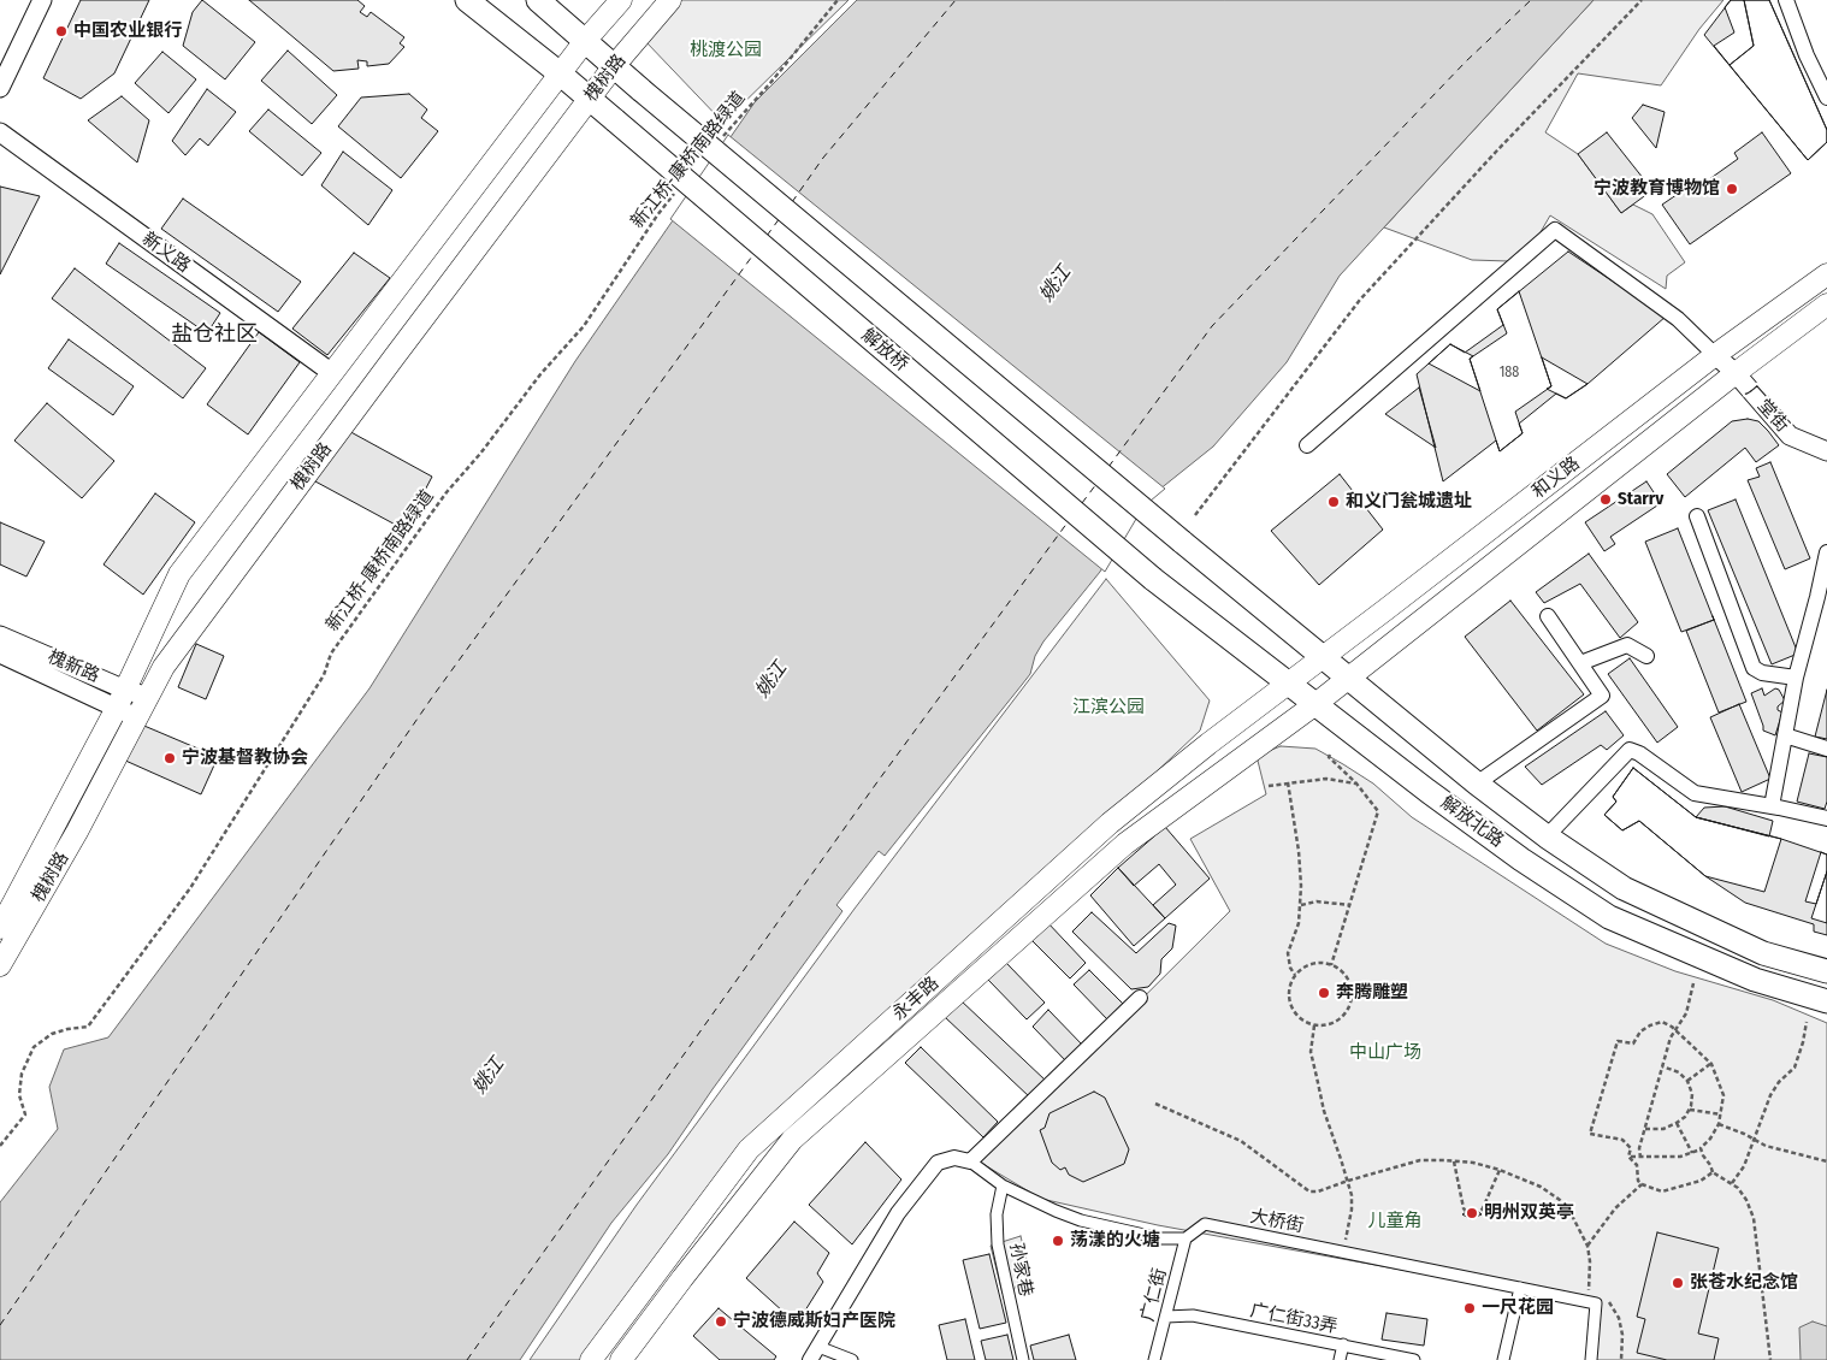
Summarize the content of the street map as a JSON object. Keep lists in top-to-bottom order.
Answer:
{
  "streets": {
    "main road": [
      "槐树路",
      "解放桥",
      "和义路",
      "解放北路",
      "永丰路"
    ],
    "street": [
      "新义路",
      "厂堂街",
      "槐新路",
      "大桥街",
      "孙家巷",
      "广仁街",
      "广仁街33弄"
    ],
    "path": ["新江桥-康桥南路绿道"]
  },
  "crossings": [
    ["槐树路", "新义路"],
    ["槐树路", "解放桥"],
    ["槐树路", "槐新路"],
    ["槐树路", "解放北路"],
    ["解放桥", "解放北路"],
    ["厂堂街", "和义路"],
    ["和义路", "解放北路"],
    ["和义路", "永丰路"],
    ["解放北路", "永丰路"],
    ["大桥街", "孙家巷"],
    ["大桥街", "广仁街"],
    ["广仁街", "广仁街33弄"]
  ],
  "districts": ["盐仓社区"],
  "water": ["姚江"],
  "parks": [
    "桃渡公园",
    "江滨公园",
    "中山广场",
    "儿童角"
  ],
  "places": [
    "中国农业银行",
    "宁波教育博物馆",
    "Starrv",
    "和义门瓮城遗址",
    "宁波基督教协会",
    "奔腾雕塑",
    "明州双英亭",
    "荡漾的火塘",
    "张苍水纪念馆",
    "一尺花园",
    "宁波德威斯妇产医院"
  ],
  "house_numbers": ["188"]
}
